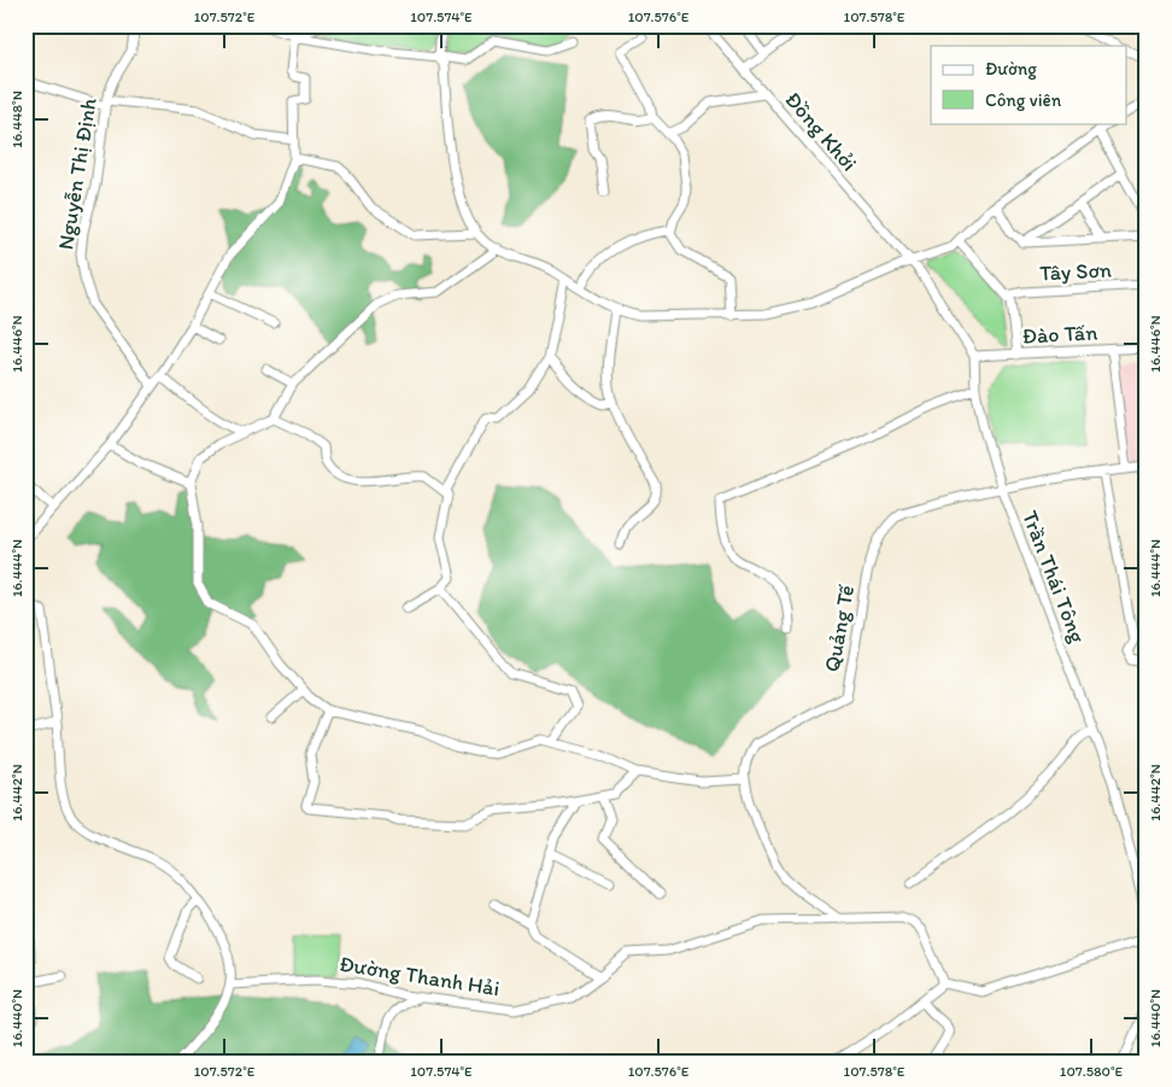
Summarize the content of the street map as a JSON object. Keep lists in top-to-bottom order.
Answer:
{
  "streets": {
    "street": [
      "Đồng Khởi",
      "Nguyễn Thị Định",
      "Tây Sơn",
      "Đào Tấn",
      "Trần Thái Tông",
      "Quảng Tế",
      "Đường Thanh Hải"
    ]
  },
  "crossings": [
    ["Đào Tấn", "Trần Thái Tông"],
    ["Trần Thái Tông", "Quảng Tế"]
  ],
  "legend": ["Đường", "Công viên"],
  "coordinates": [
    "107.572°E",
    "107.574°E",
    "107.576°E",
    "107.578°E",
    "16.448°N",
    "16.446°N",
    "16.444°N",
    "16.442°N",
    "16.440°N",
    "107.580°E"
  ]
}
